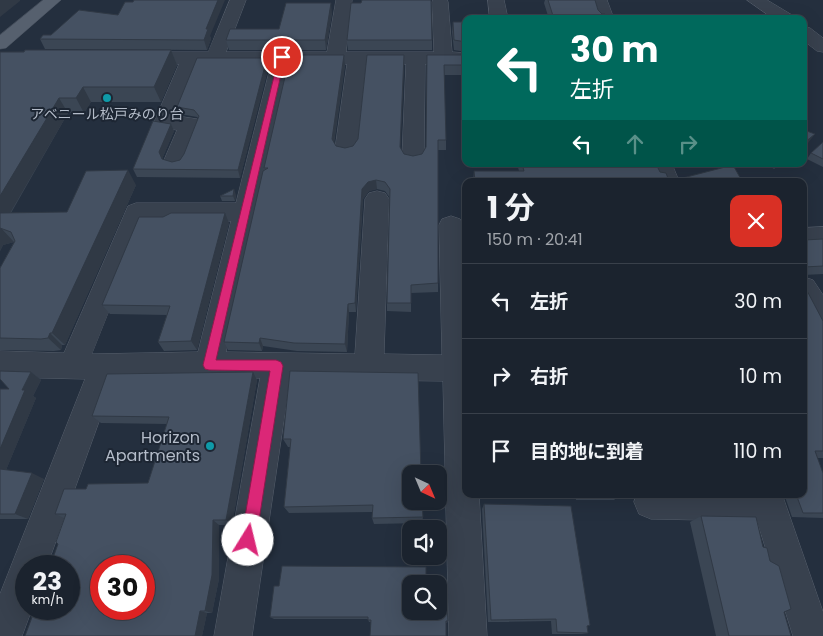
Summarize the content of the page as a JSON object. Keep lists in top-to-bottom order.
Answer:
{
  "places": ["アベニール松戸みのり台", "Horizon Apartments"],
  "north": "bottom right",
  "page": {
    "turn": ["30 m", "左折"],
    "heading": ["1 分", "150 m · 20:41"],
    "list": [
      {
        "name": "左折",
        "value": "30 m"
      },
      {
        "name": "右折",
        "value": "10 m"
      },
      {
        "name": "目的地に到着",
        "value": "110 m"
      }
    ],
    "speed": "23 km/h",
    "limit": "30"
  }
}
